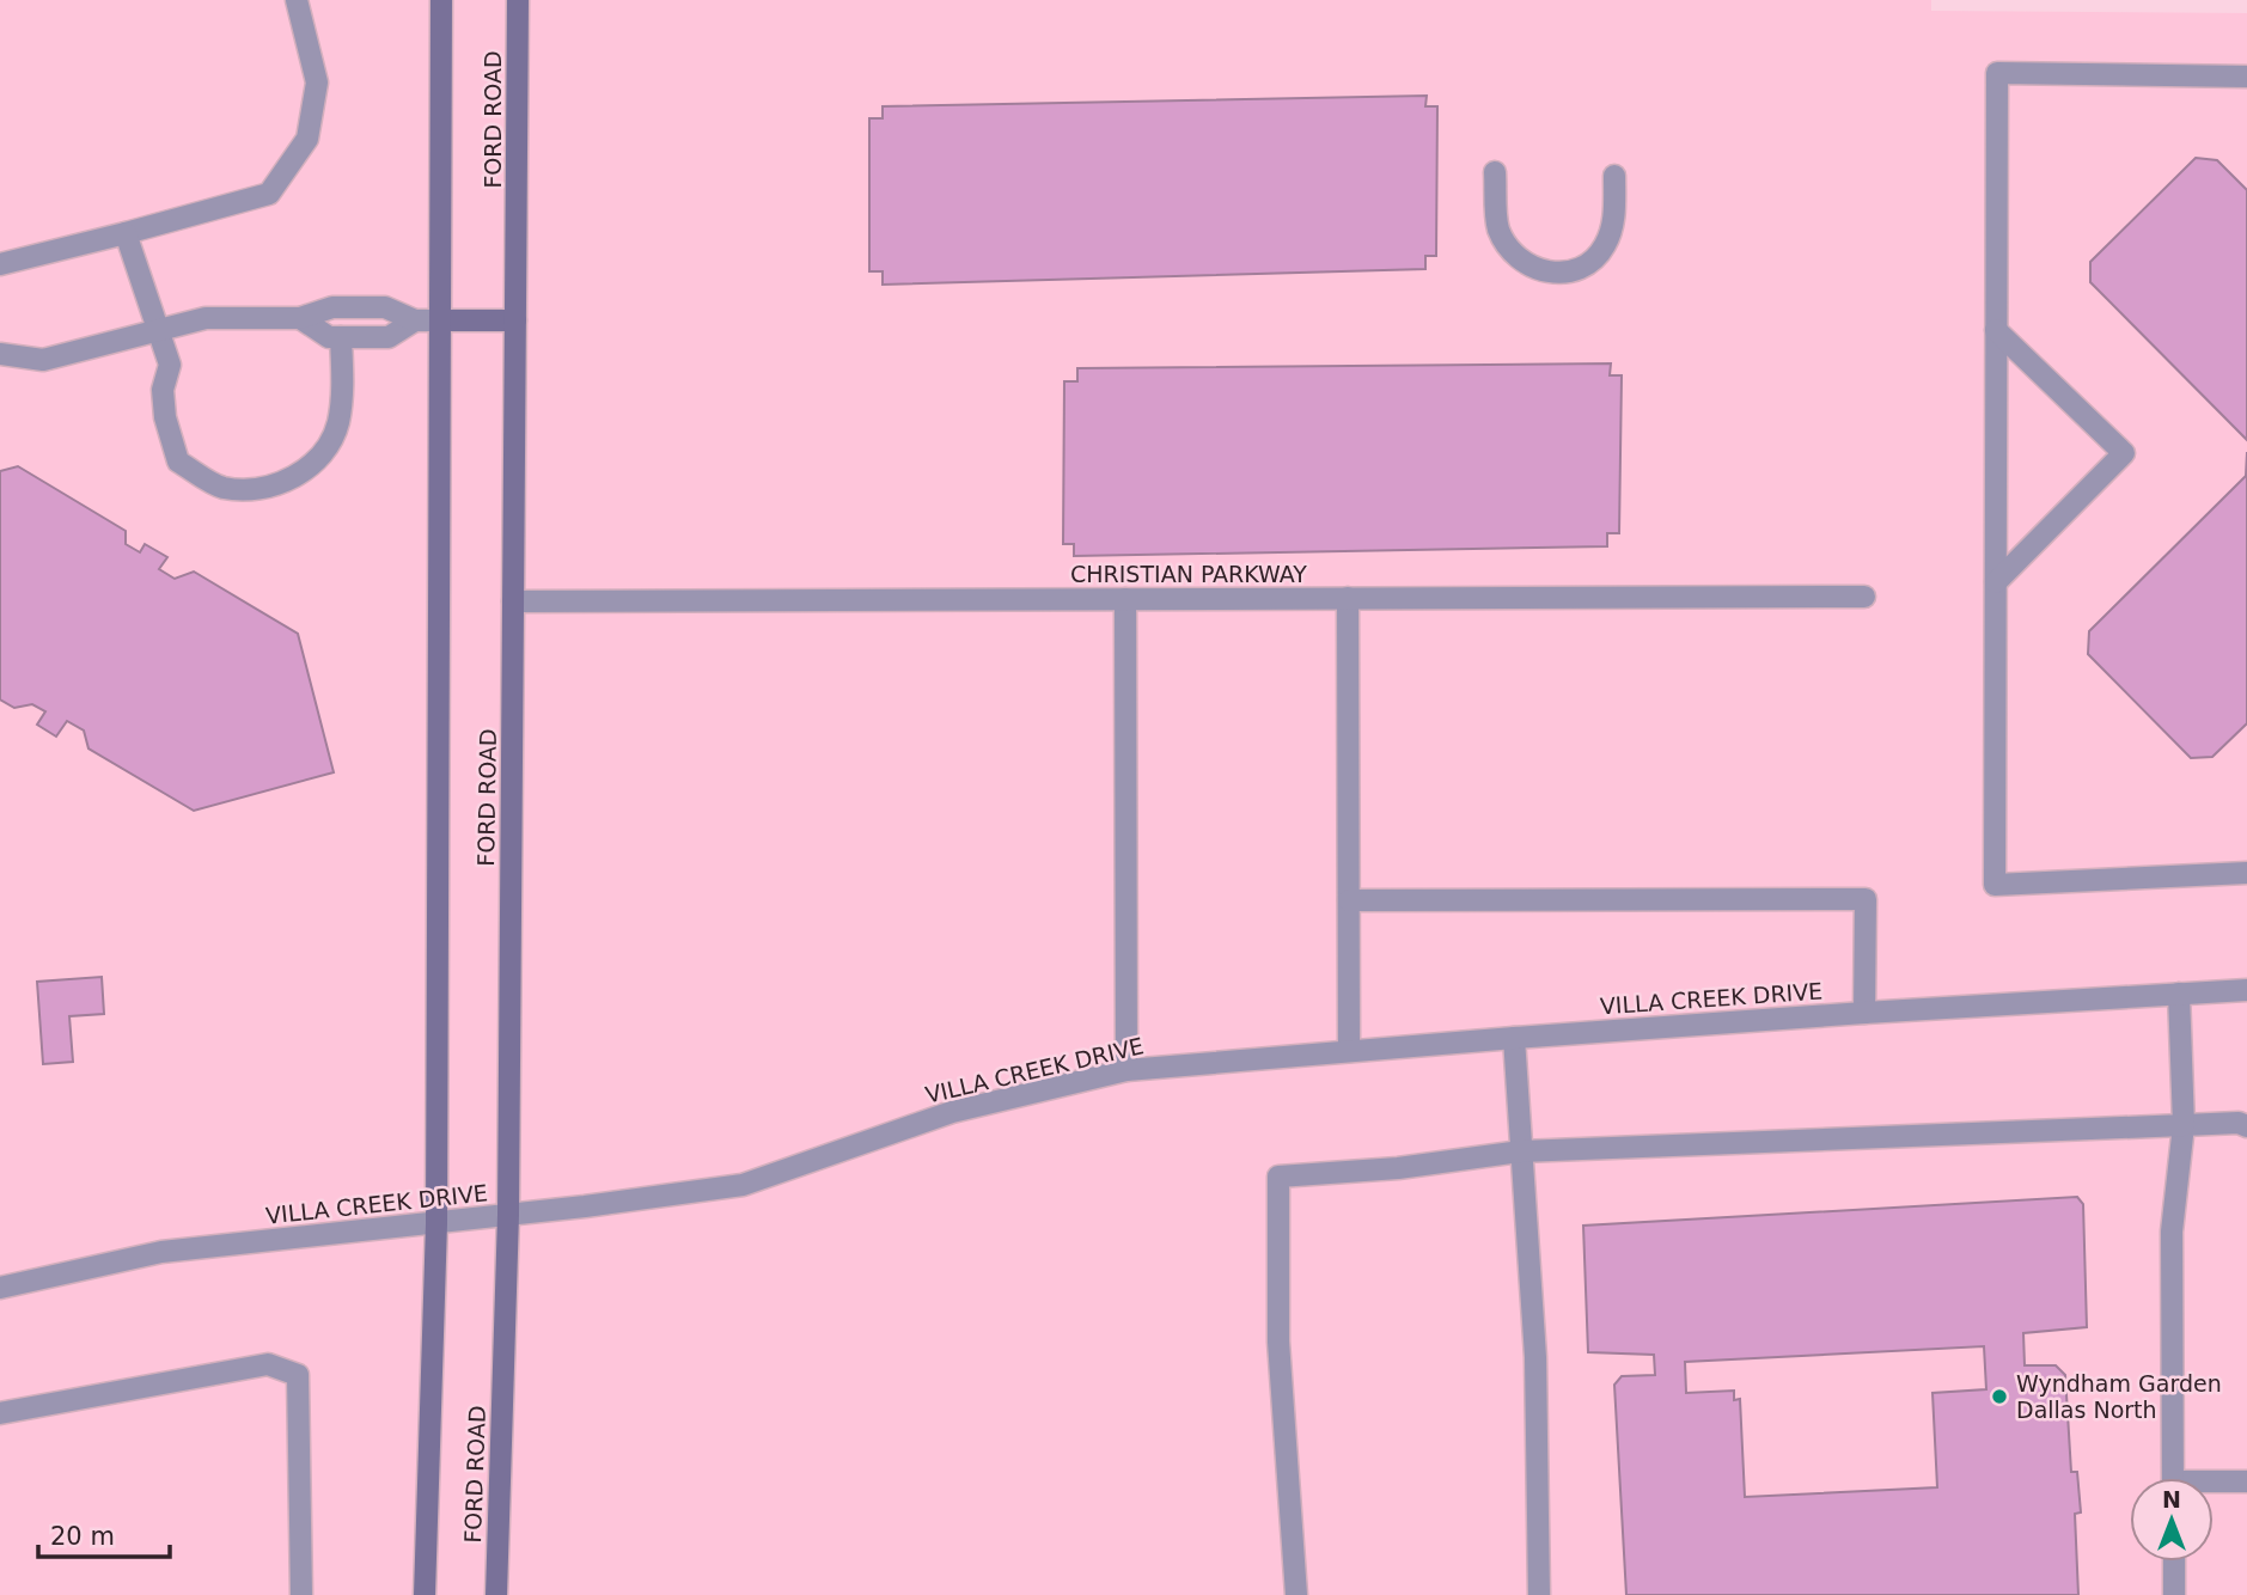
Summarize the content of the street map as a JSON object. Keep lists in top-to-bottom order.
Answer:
{
  "streets": {
    "street": ["FORD ROAD", "CHRISTIAN PARKWAY", "VILLA CREEK DRIVE"]
  },
  "crossings": [
    ["FORD ROAD", "CHRISTIAN PARKWAY"],
    ["FORD ROAD", "VILLA CREEK DRIVE"]
  ],
  "places": ["Wyndham Garden Dallas North"],
  "scale_bar": "20 m",
  "north": "top"
}
